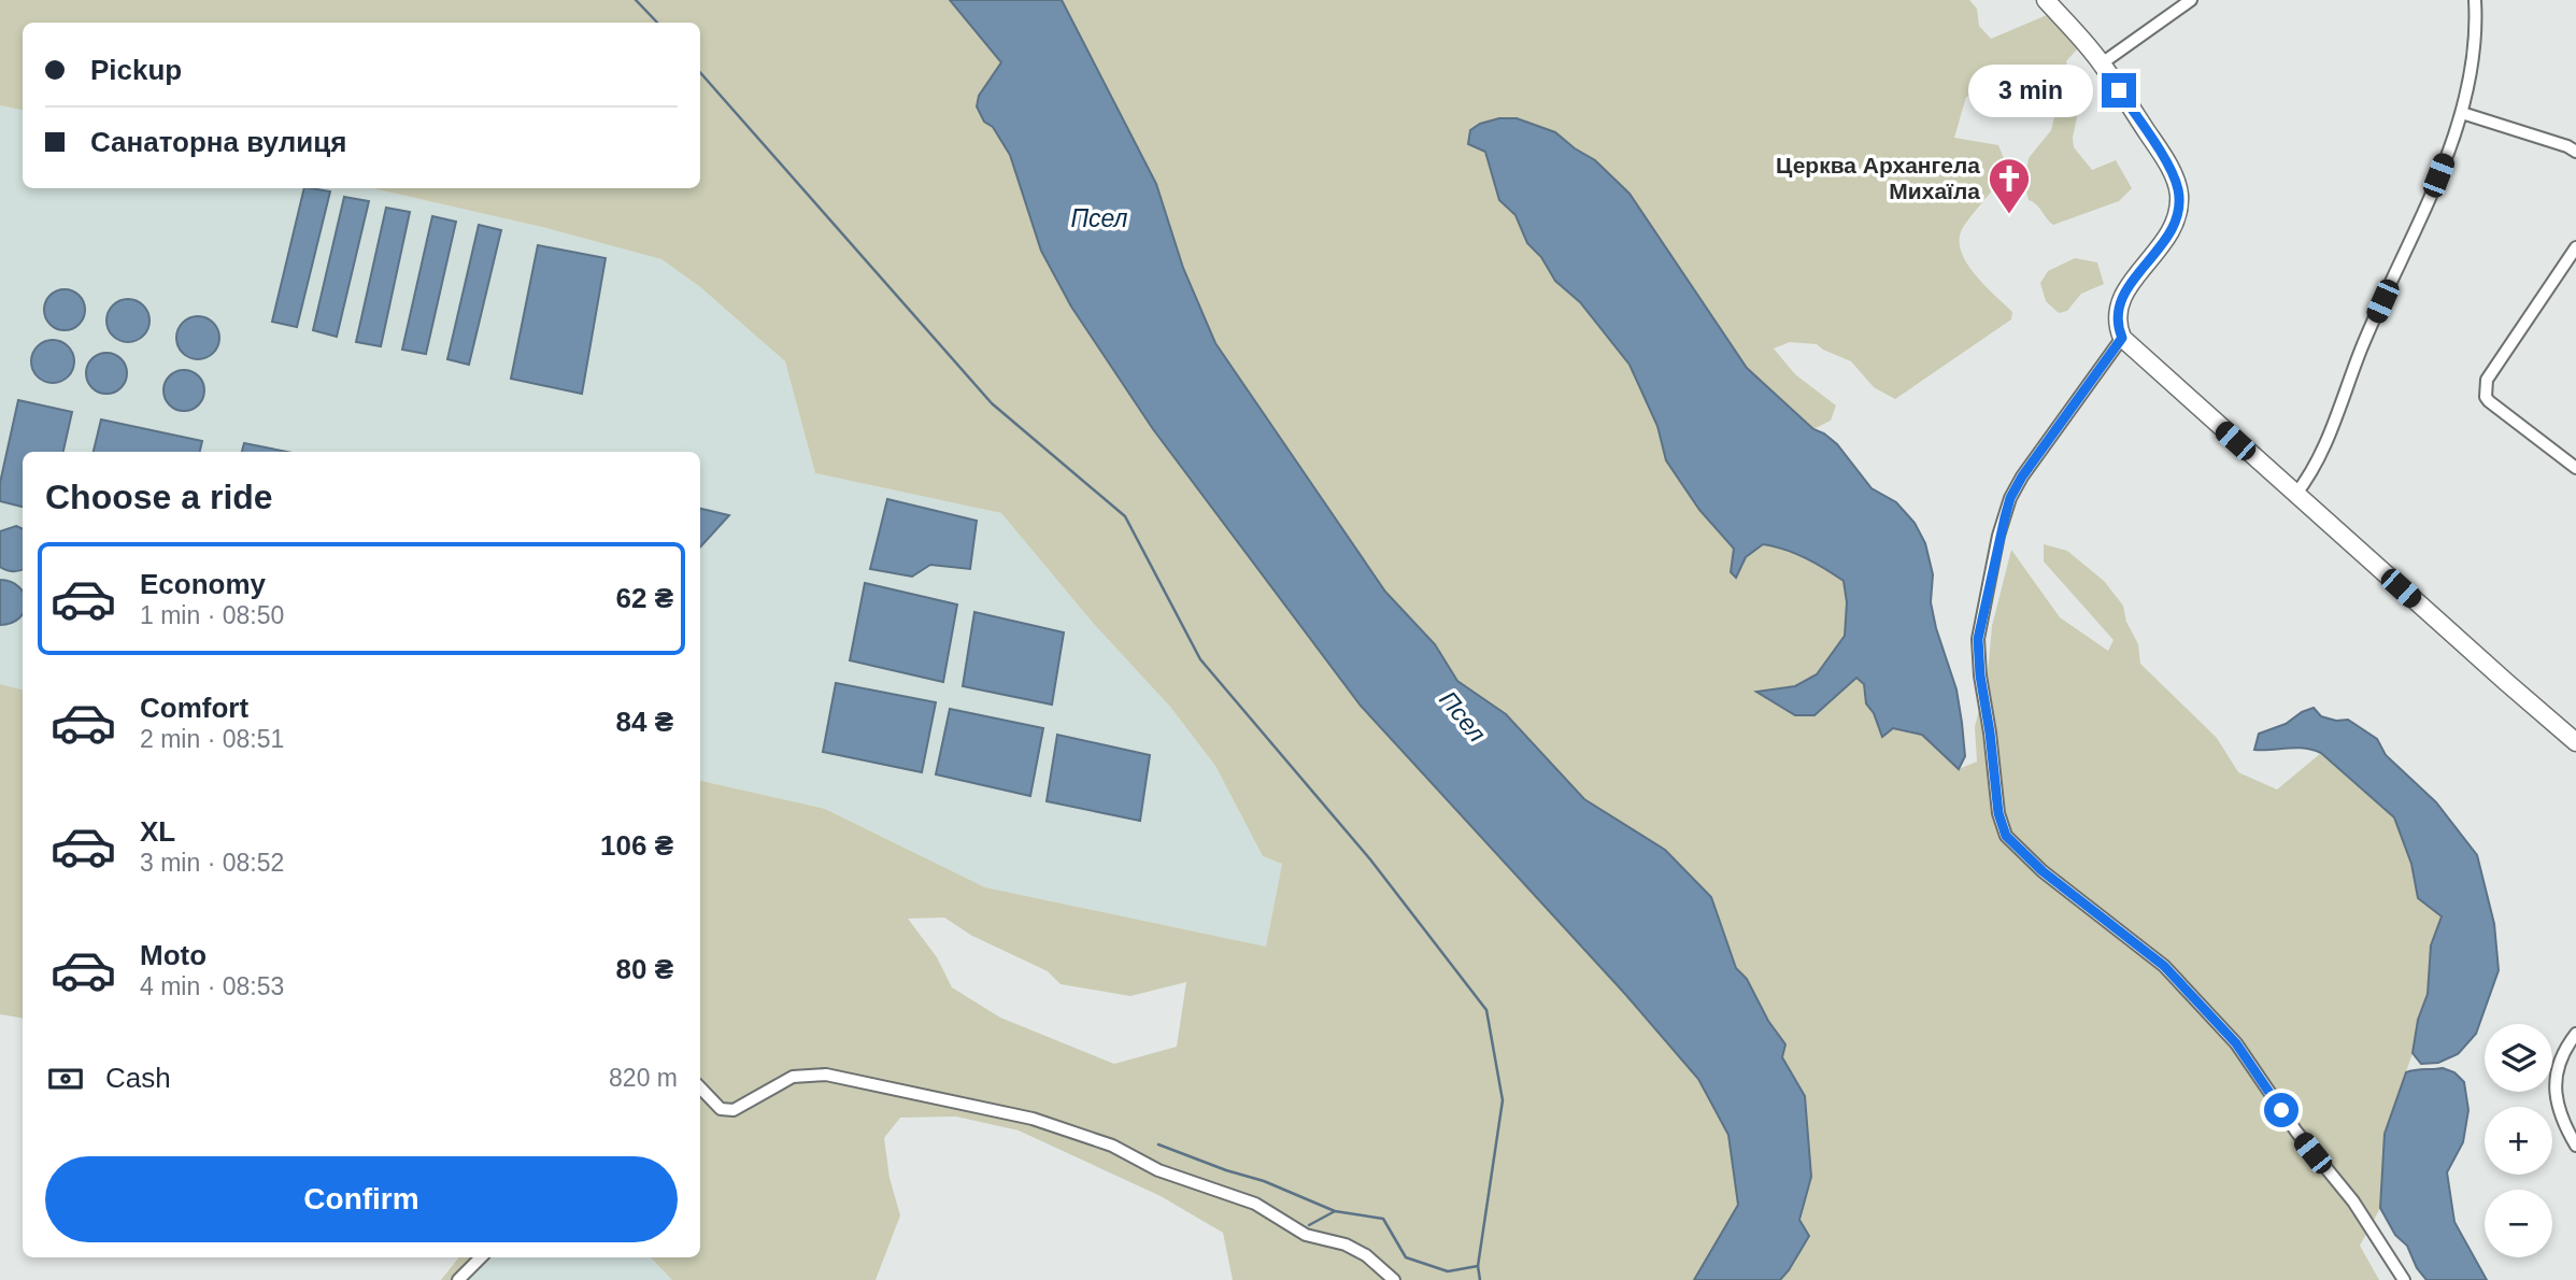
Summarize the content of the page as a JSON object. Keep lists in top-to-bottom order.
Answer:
{
  "water": ["Псел"],
  "places": {
    "church": ["Церква Архангела Михаїла"]
  },
  "page": {
    "banner": ["Pickup", "Санаторна вулиця"],
    "bubble": "3 min",
    "heading": "Choose a ride",
    "list": [
      {
        "name": "Economy",
        "note": "1 min · 08:50",
        "value": "62 ₴"
      },
      {
        "name": "Comfort",
        "note": "2 min · 08:51",
        "value": "84 ₴"
      },
      {
        "name": "XL",
        "note": "3 min · 08:52",
        "value": "106 ₴"
      },
      {
        "name": "Moto",
        "note": "4 min · 08:53",
        "value": "80 ₴"
      }
    ],
    "map_buttons": ["+", "−"],
    "pay": ["Cash", "820 m"],
    "buttons": "Confirm"
  }
}
